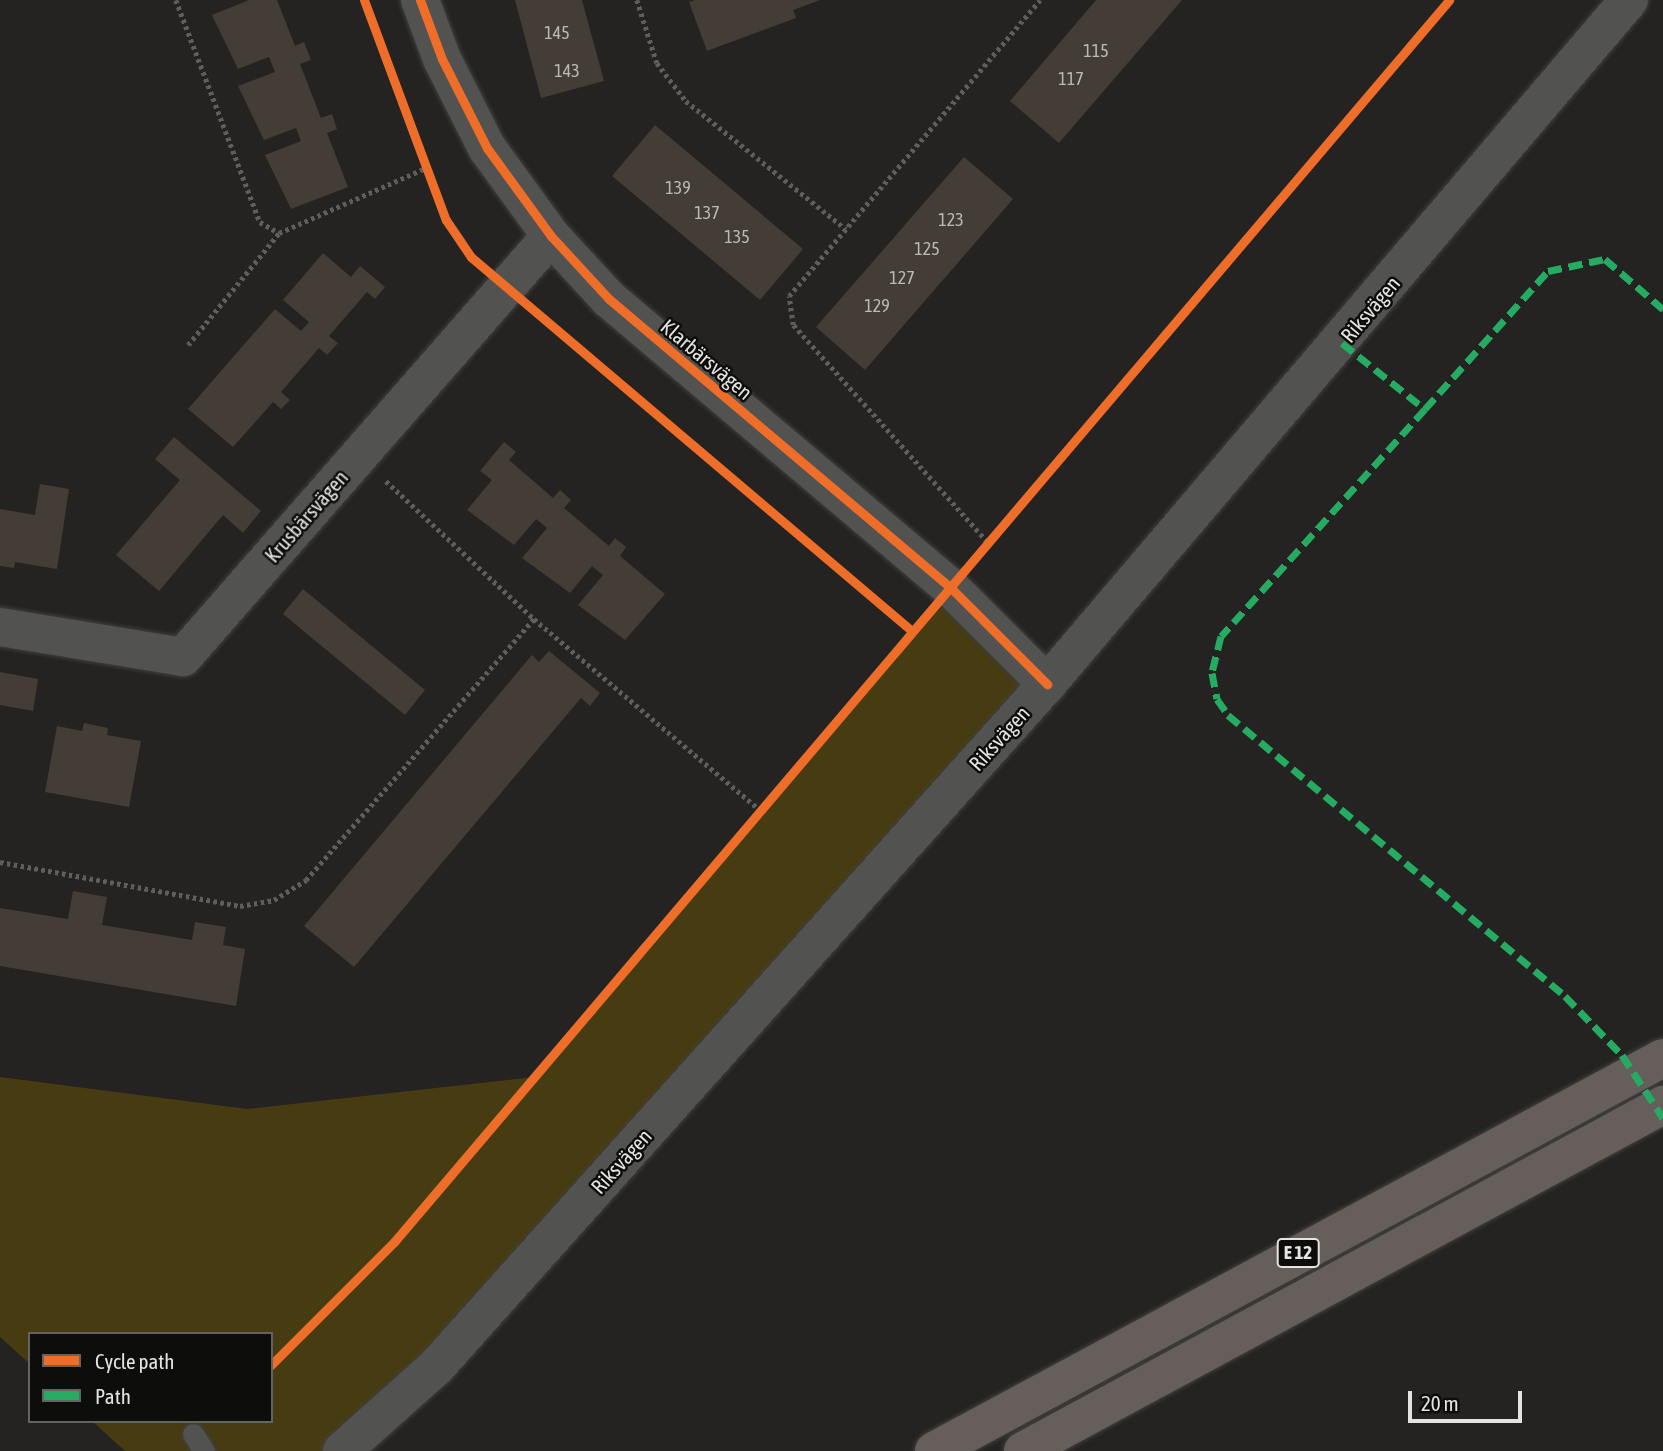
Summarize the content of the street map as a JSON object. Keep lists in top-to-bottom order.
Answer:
{
  "streets": {
    "highway": ["E 12"],
    "street": ["Riksvägen", "Klarbärsvägen", "Krusbärsvägen"]
  },
  "crossings": [
    ["Riksvägen", "Klarbärsvägen"],
    ["Klarbärsvägen", "Krusbärsvägen"]
  ],
  "house_numbers": [
    "145",
    "115",
    "143",
    "117",
    "139",
    "137",
    "123",
    "135",
    "125",
    "127",
    "129"
  ],
  "legend": ["Cycle path", "Path"],
  "scale_bar": "20 m"
}
